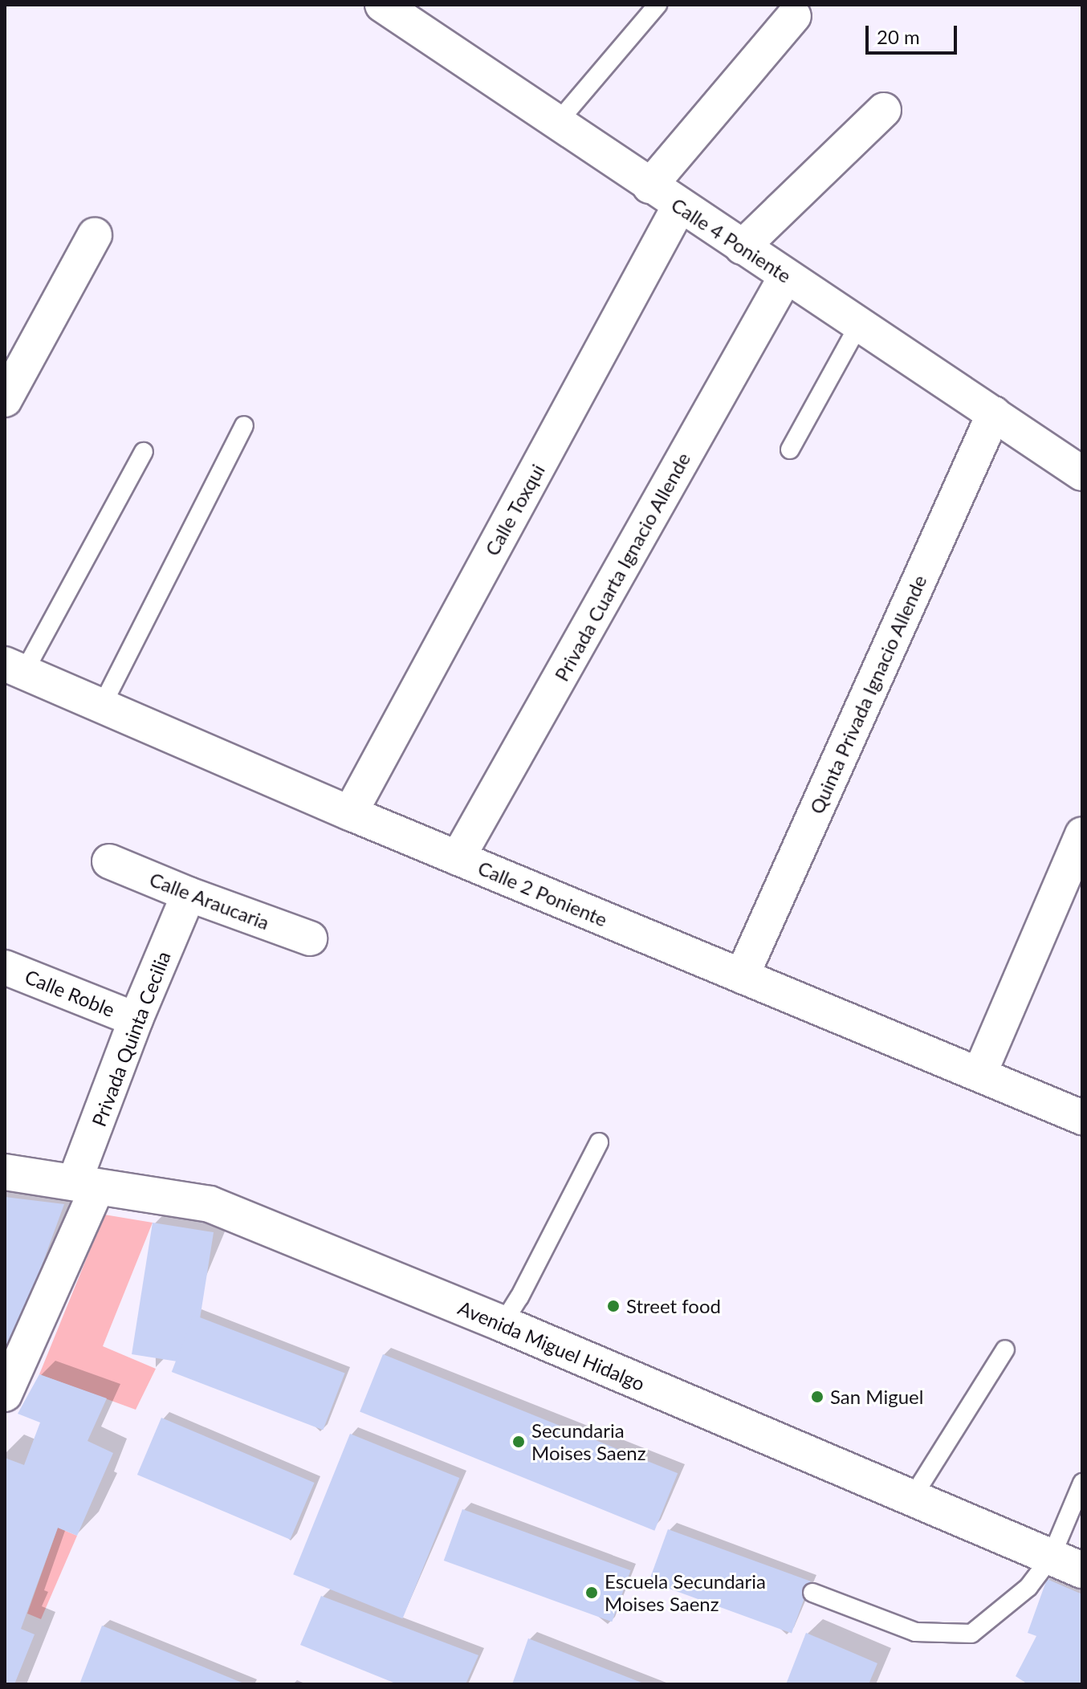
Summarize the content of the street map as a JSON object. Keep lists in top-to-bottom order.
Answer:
{
  "streets": {
    "street": [
      "Calle 4 Poniente",
      "Calle Toxqui",
      "Privada Cuarta Ignacio Allende",
      "Quinta Privada Ignacio Allende",
      "Calle 2 Poniente",
      "Calle Araucaria",
      "Calle Roble",
      "Privada Quinta Cecilia",
      "Avenida Miguel Hidalgo"
    ]
  },
  "crossings": [
    ["Calle 4 Poniente", "Calle Toxqui"],
    ["Calle 4 Poniente", "Privada Cuarta Ignacio Allende"],
    ["Calle 4 Poniente", "Quinta Privada Ignacio Allende"],
    ["Calle Toxqui", "Calle 2 Poniente"],
    ["Privada Cuarta Ignacio Allende", "Calle 2 Poniente"],
    ["Quinta Privada Ignacio Allende", "Calle 2 Poniente"],
    ["Calle Araucaria", "Privada Quinta Cecilia"],
    ["Calle Roble", "Privada Quinta Cecilia"],
    ["Privada Quinta Cecilia", "Avenida Miguel Hidalgo"]
  ],
  "places": [
    "Street food",
    "San Miguel",
    "Secundaria Moises Saenz",
    "Escuela Secundaria Moises Saenz"
  ],
  "scale_bar": "20 m"
}
